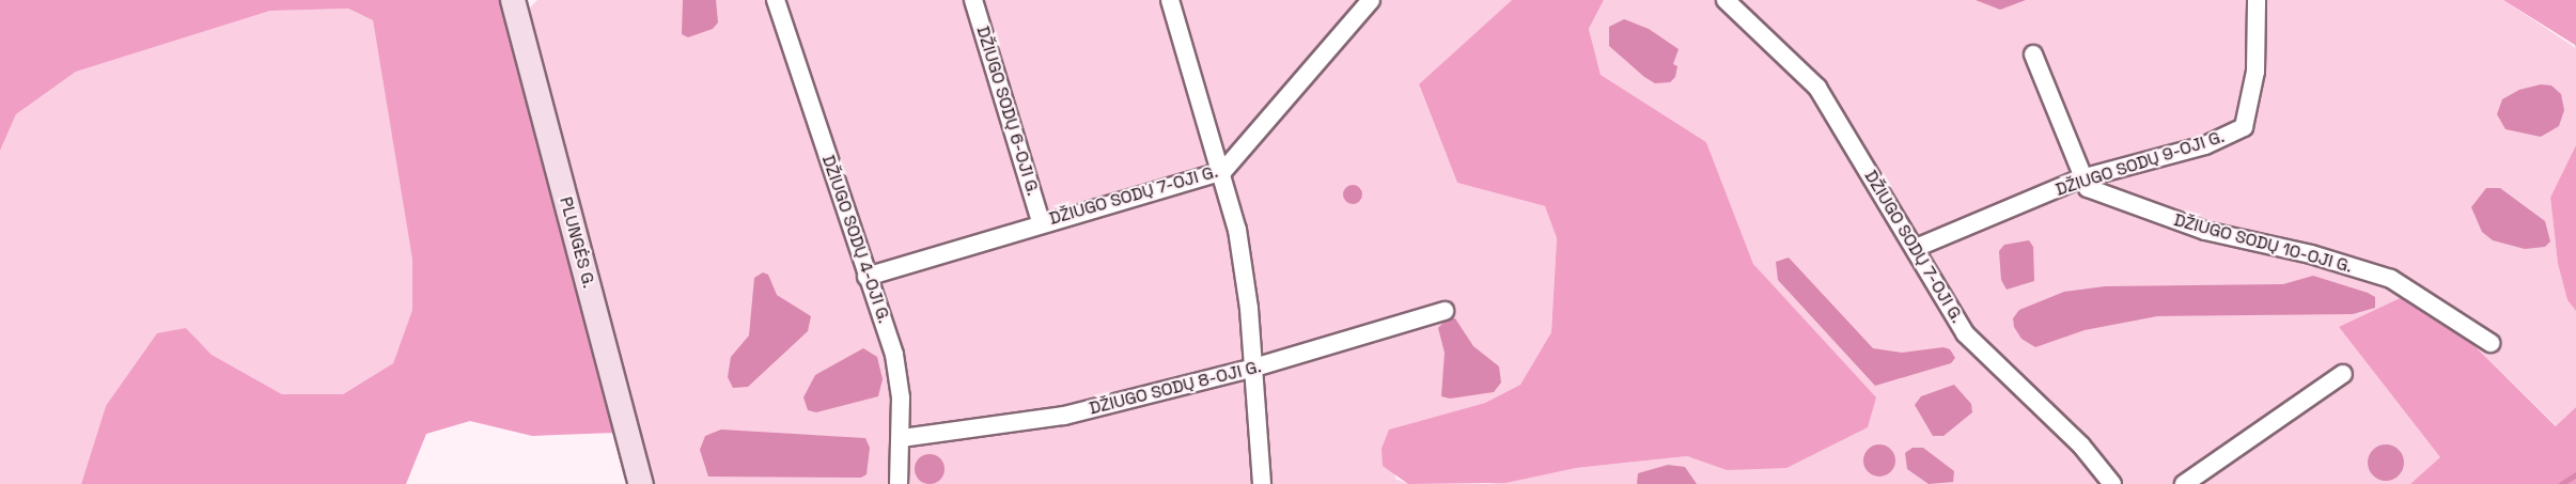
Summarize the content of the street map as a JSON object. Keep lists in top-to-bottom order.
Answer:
{
  "streets": {
    "main road": ["PLUNGĖS G."],
    "street": [
      "DŽIUGO SODŲ 6-OJI G.",
      "DŽIUGO SODŲ 9-OJI G.",
      "DŽIUGO SODŲ 7-OJI G.",
      "DŽIUGO SODŲ 4-OJI G.",
      "DŽIUGO SODŲ 10-OJI G.",
      "DŽIUGO SODŲ 8-OJI G."
    ]
  },
  "crossings": [
    ["DŽIUGO SODŲ 6-OJI G.", "DŽIUGO SODŲ 7-OJI G."],
    ["DŽIUGO SODŲ 9-OJI G.", "DŽIUGO SODŲ 7-OJI G."],
    ["DŽIUGO SODŲ 9-OJI G.", "DŽIUGO SODŲ 10-OJI G."],
    ["DŽIUGO SODŲ 7-OJI G.", "DŽIUGO SODŲ 4-OJI G."],
    ["DŽIUGO SODŲ 4-OJI G.", "DŽIUGO SODŲ 8-OJI G."]
  ]
}
